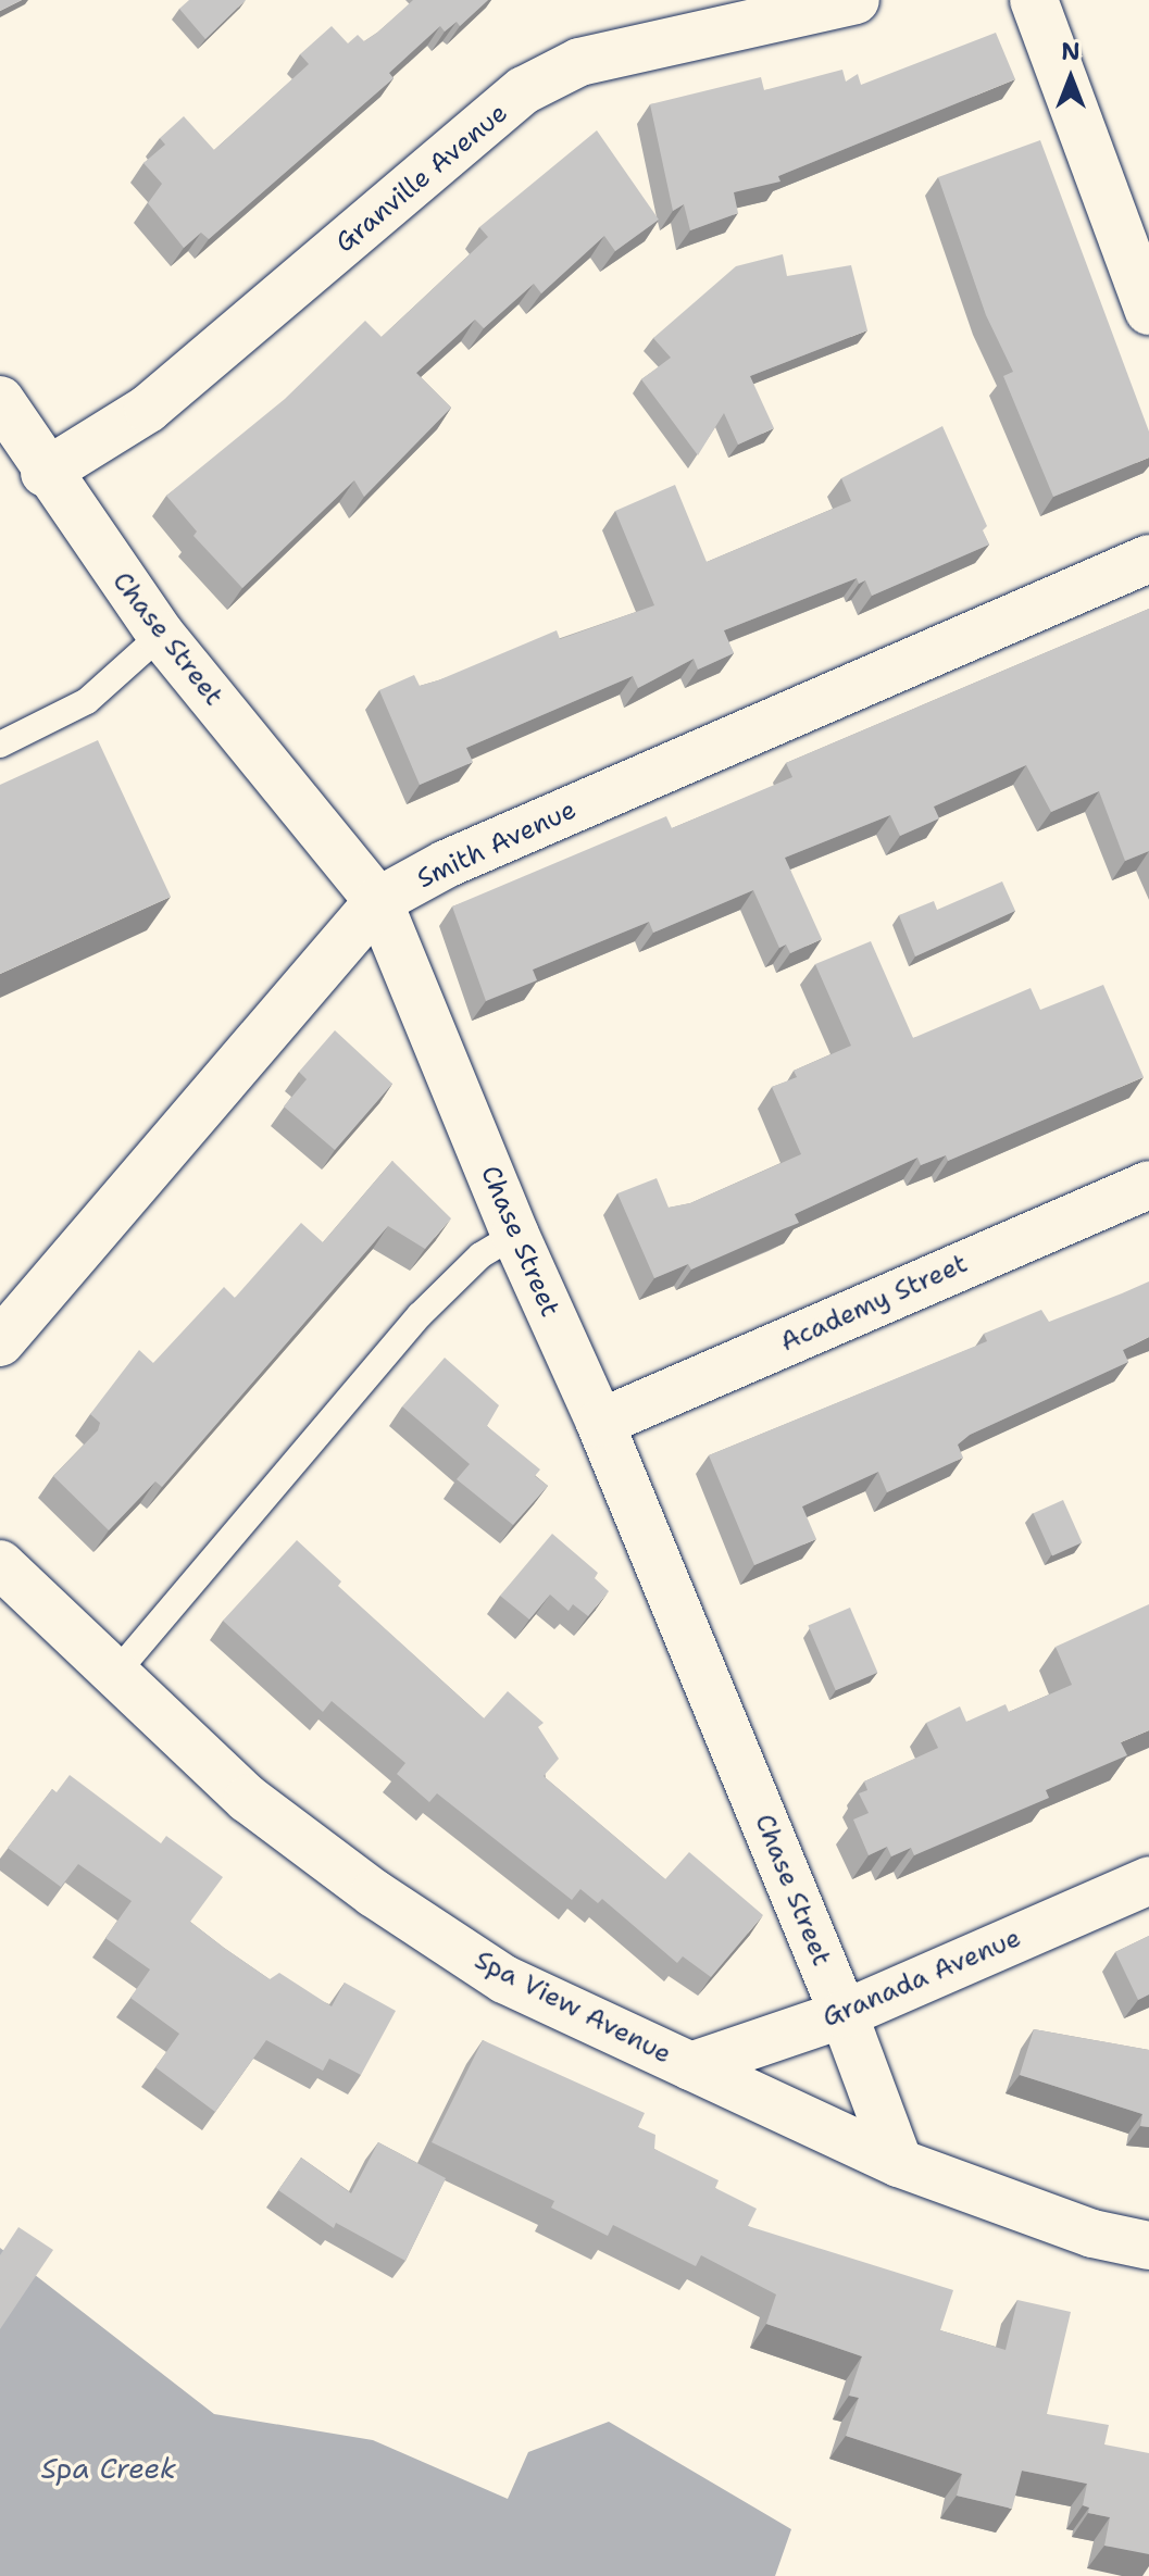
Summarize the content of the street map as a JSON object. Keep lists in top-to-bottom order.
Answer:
{
  "streets": {
    "street": [
      "Granville Avenue",
      "Chase Street",
      "Smith Avenue",
      "Academy Street",
      "Granada Avenue",
      "Spa View Avenue"
    ]
  },
  "crossings": [
    ["Granville Avenue", "Chase Street"],
    ["Chase Street", "Smith Avenue"],
    ["Chase Street", "Academy Street"],
    ["Chase Street", "Granada Avenue"],
    ["Chase Street", "Spa View Avenue"],
    ["Granada Avenue", "Spa View Avenue"]
  ],
  "water": ["Spa Creek"],
  "north": "top"
}
